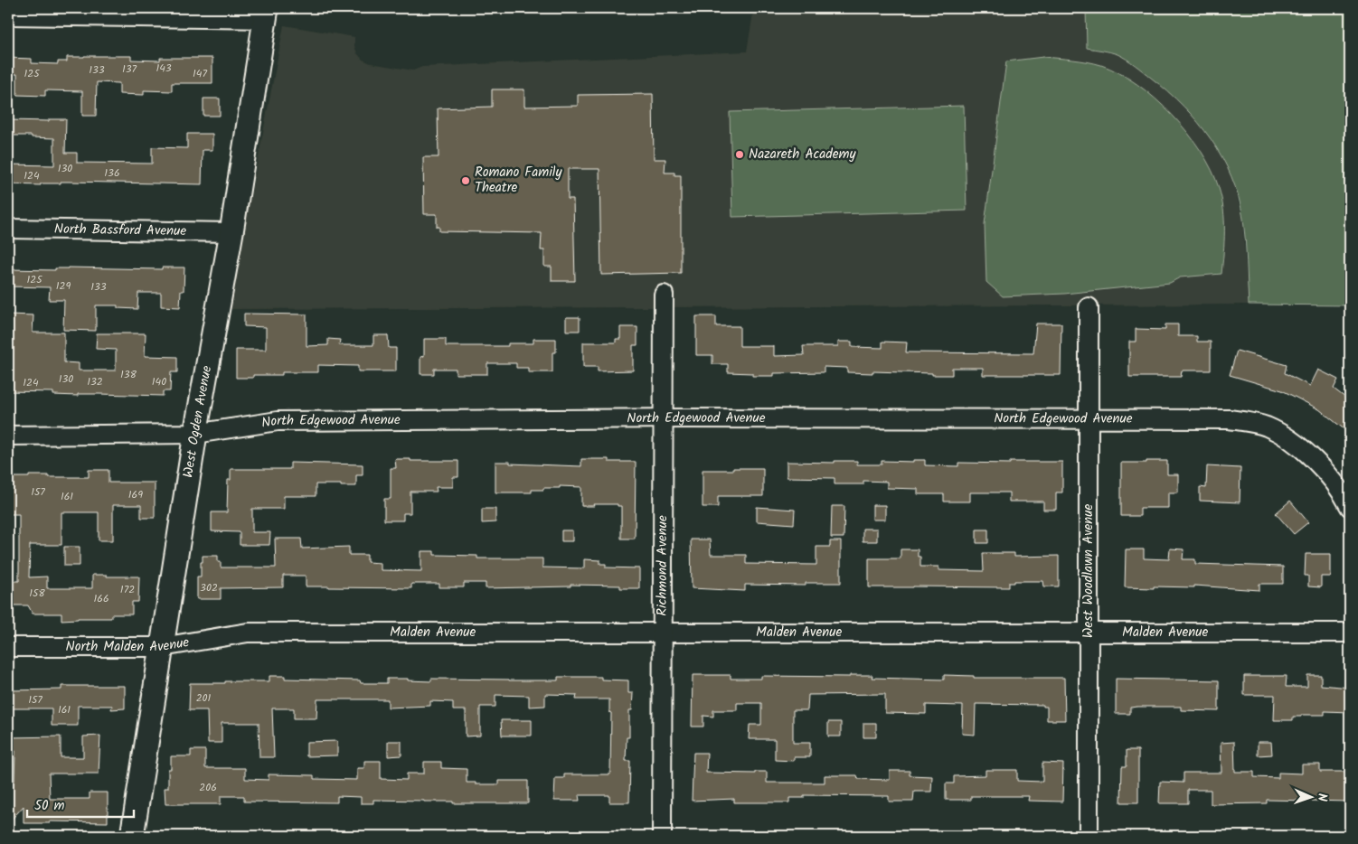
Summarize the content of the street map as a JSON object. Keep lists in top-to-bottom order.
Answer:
{
  "streets": {
    "main road": ["West Ogden Avenue"],
    "street": [
      "North Bassford Avenue",
      "North Edgewood Avenue",
      "Richmond Avenue",
      "West Woodlawn Avenue",
      "Malden Avenue",
      "North Malden Avenue"
    ]
  },
  "crossings": [
    ["North Bassford Avenue", "West Ogden Avenue"],
    ["North Edgewood Avenue", "West Ogden Avenue"],
    ["North Edgewood Avenue", "Richmond Avenue"],
    ["North Edgewood Avenue", "West Woodlawn Avenue"],
    ["West Ogden Avenue", "North Malden Avenue"],
    ["Richmond Avenue", "Malden Avenue"],
    ["West Woodlawn Avenue", "Malden Avenue"],
    ["Malden Avenue", "North Malden Avenue"]
  ],
  "places": ["Nazareth Academy", "Romano Family Theatre"],
  "house_numbers": [
    "143",
    "137",
    "133",
    "125",
    "147",
    "130",
    "136",
    "124",
    "125",
    "129",
    "133",
    "138",
    "130",
    "132",
    "140",
    "124",
    "157",
    "169",
    "161",
    "302",
    "172",
    "158",
    "166",
    "201",
    "157",
    "161",
    "206"
  ],
  "scale_bar": "50 m",
  "north": "right"
}
